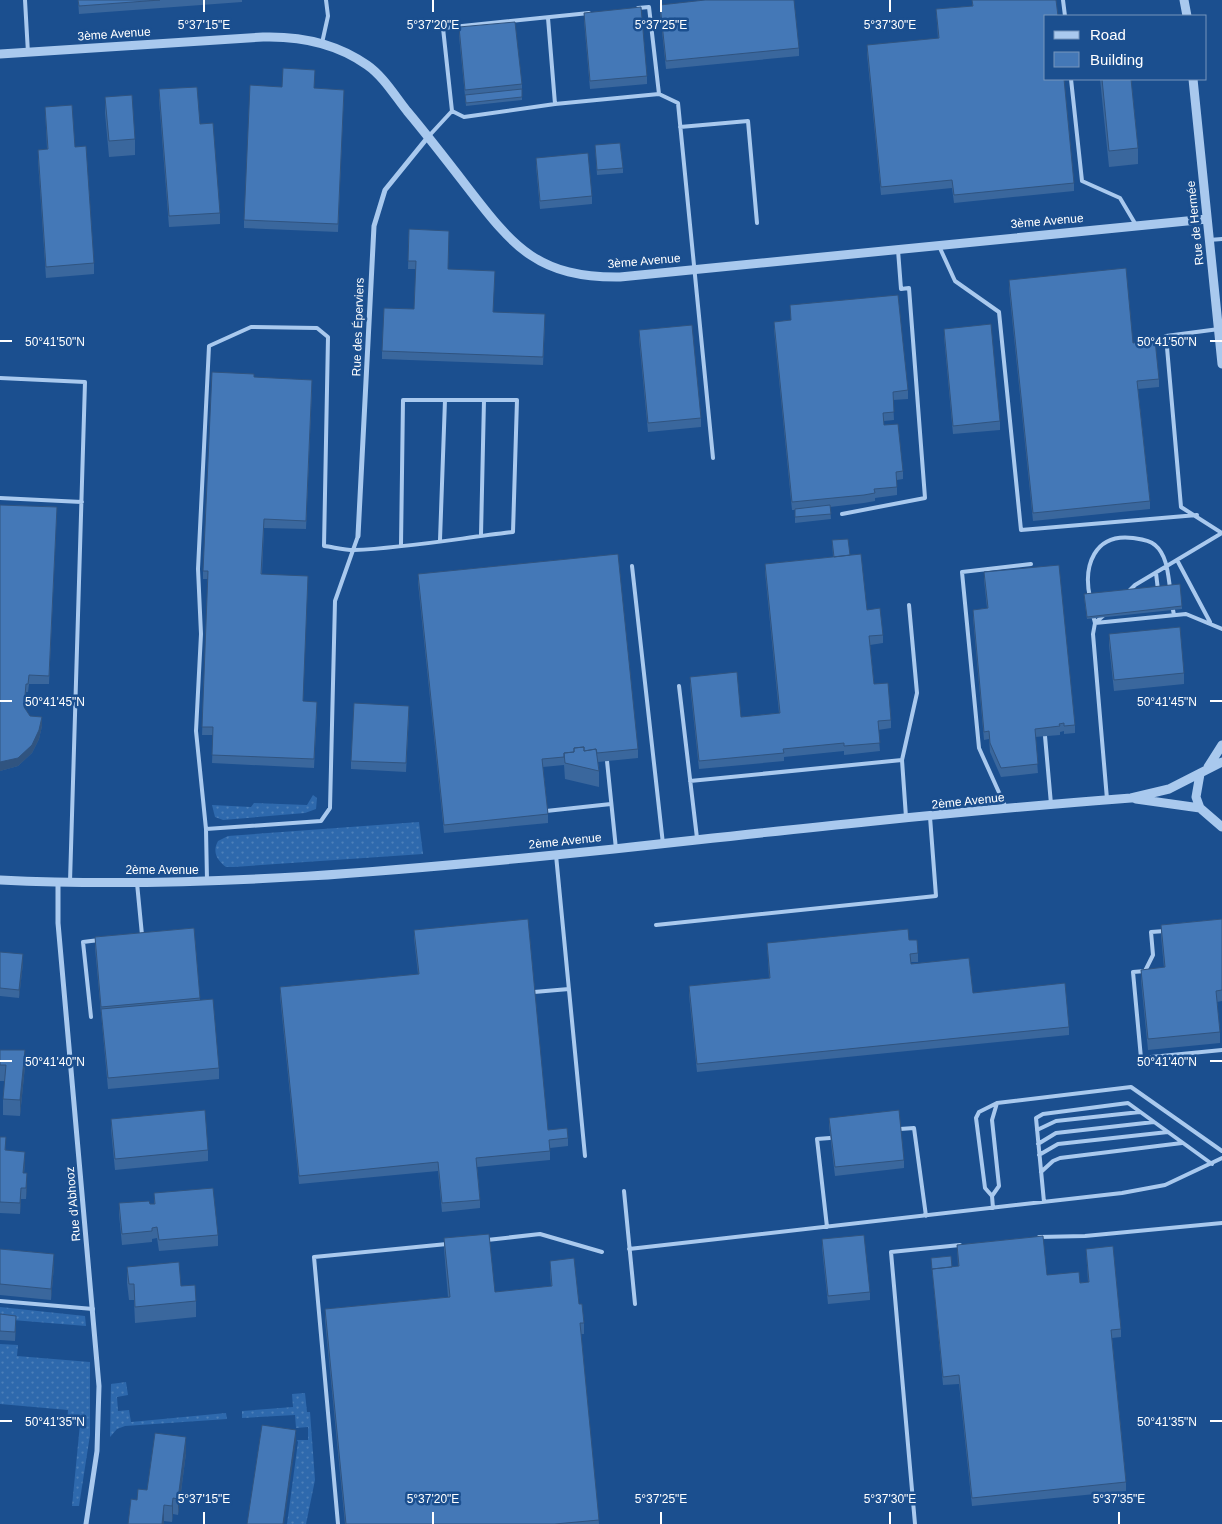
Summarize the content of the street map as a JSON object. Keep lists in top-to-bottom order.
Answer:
{
  "streets": {
    "street": [
      "3ème Avenue",
      "Rue de Hermée",
      "Rue des Éperviers",
      "2ème Avenue",
      "Rue d'Abhooz"
    ]
  },
  "crossings": [
    ["3ème Avenue", "Rue de Hermée"],
    ["3ème Avenue", "Rue des Éperviers"],
    ["2ème Avenue", "Rue d'Abhooz"]
  ],
  "legend": ["Road", "Building"],
  "coordinates": [
    "5°37'15\"E",
    "5°37'20\"E",
    "5°37'25\"E",
    "5°37'30\"E",
    "50°41'50\"N",
    "50°41'45\"N",
    "50°41'40\"N",
    "50°41'35\"N",
    "5°37'35\"E"
  ]
}
